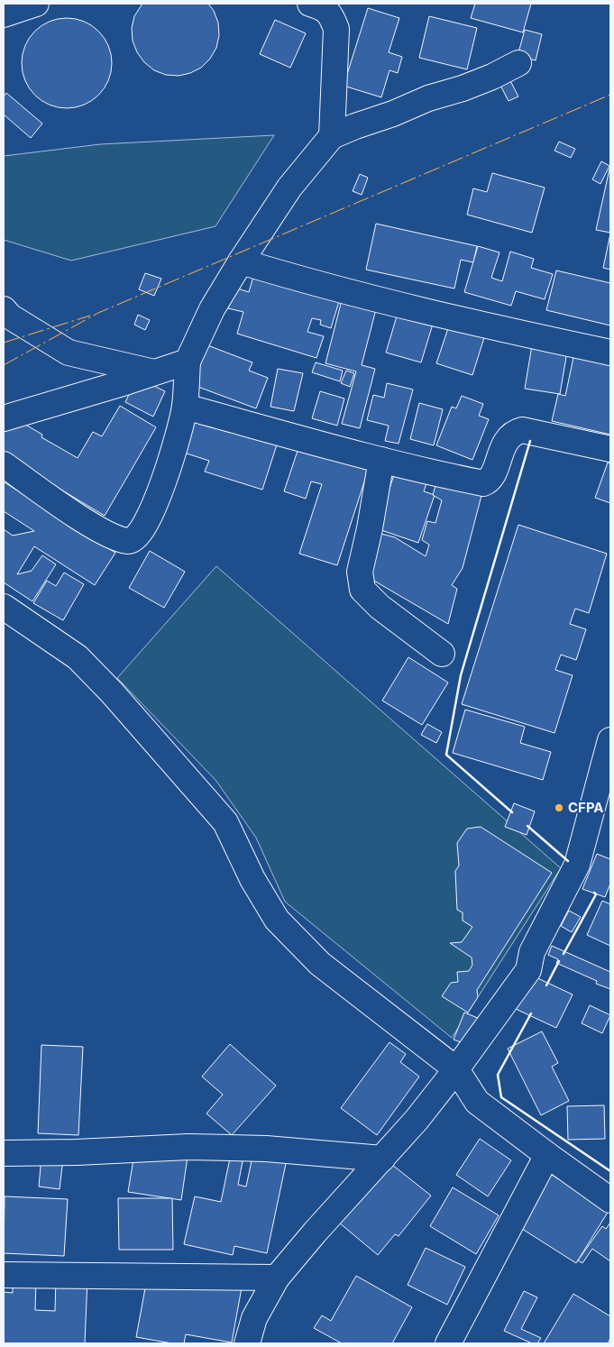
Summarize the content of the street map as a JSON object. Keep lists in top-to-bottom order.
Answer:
{
  "places": ["CFPA"]
}
